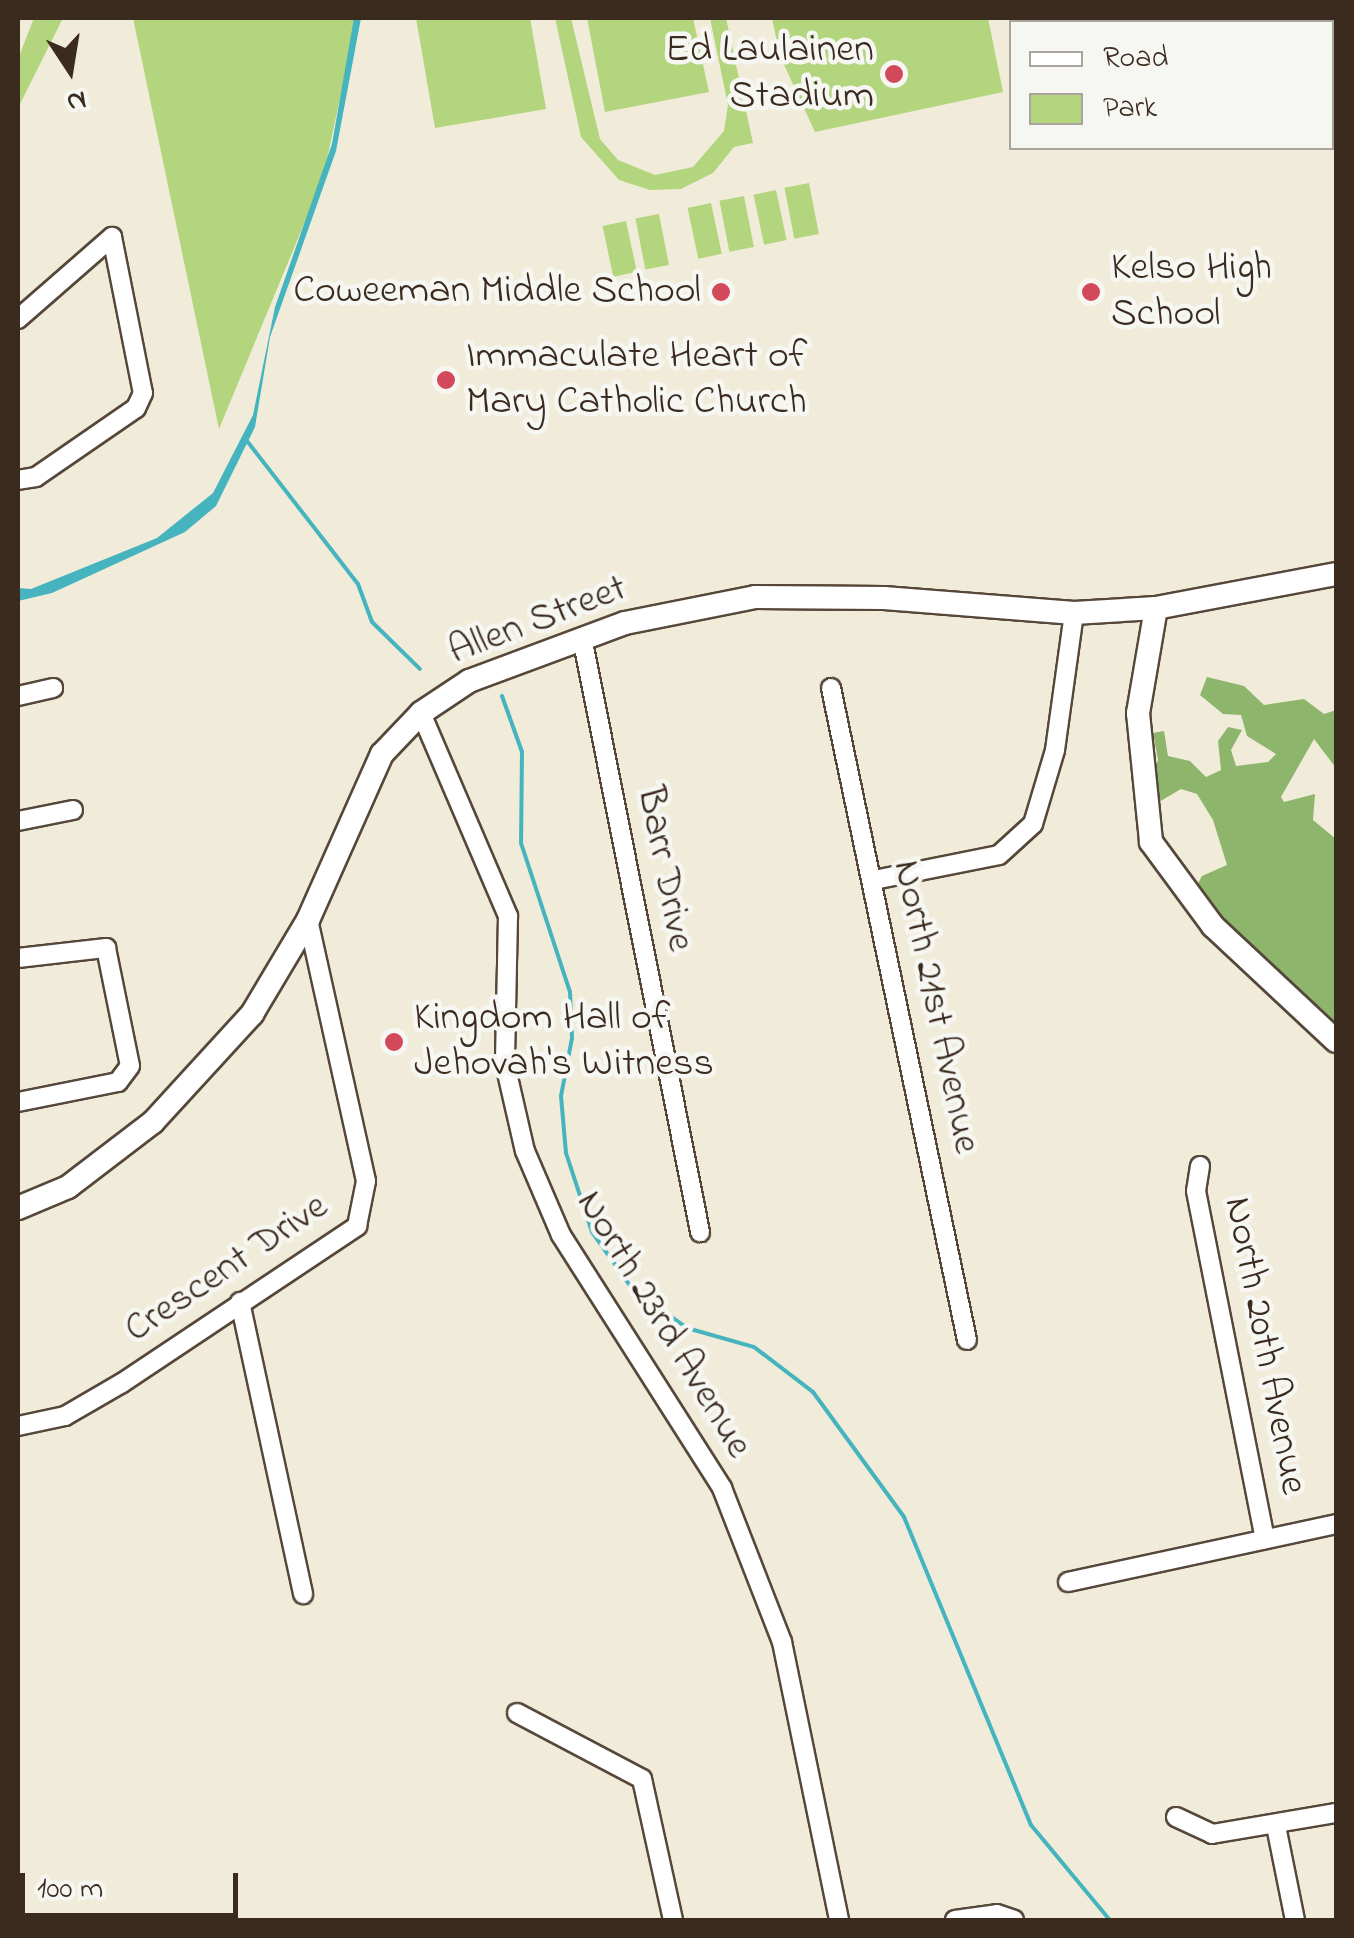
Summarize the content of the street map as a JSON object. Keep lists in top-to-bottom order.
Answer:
{
  "streets": {
    "street": [
      "Allen Street",
      "Barr Drive",
      "North 21st Avenue",
      "Crescent Drive",
      "North 23rd Avenue",
      "North 20th Avenue"
    ]
  },
  "crossings": [
    ["Allen Street", "Barr Drive"],
    ["Allen Street", "Crescent Drive"],
    ["Allen Street", "North 23rd Avenue"]
  ],
  "places": [
    "Ed Laulainen Stadium",
    "Coweeman Middle School",
    "Kelso High School",
    "Immaculate Heart of Mary Catholic Church",
    "Kingdom Hall of Jehovah's Witness"
  ],
  "legend": ["Road", "Park"],
  "scale_bar": "100 m",
  "north": "bottom"
}
